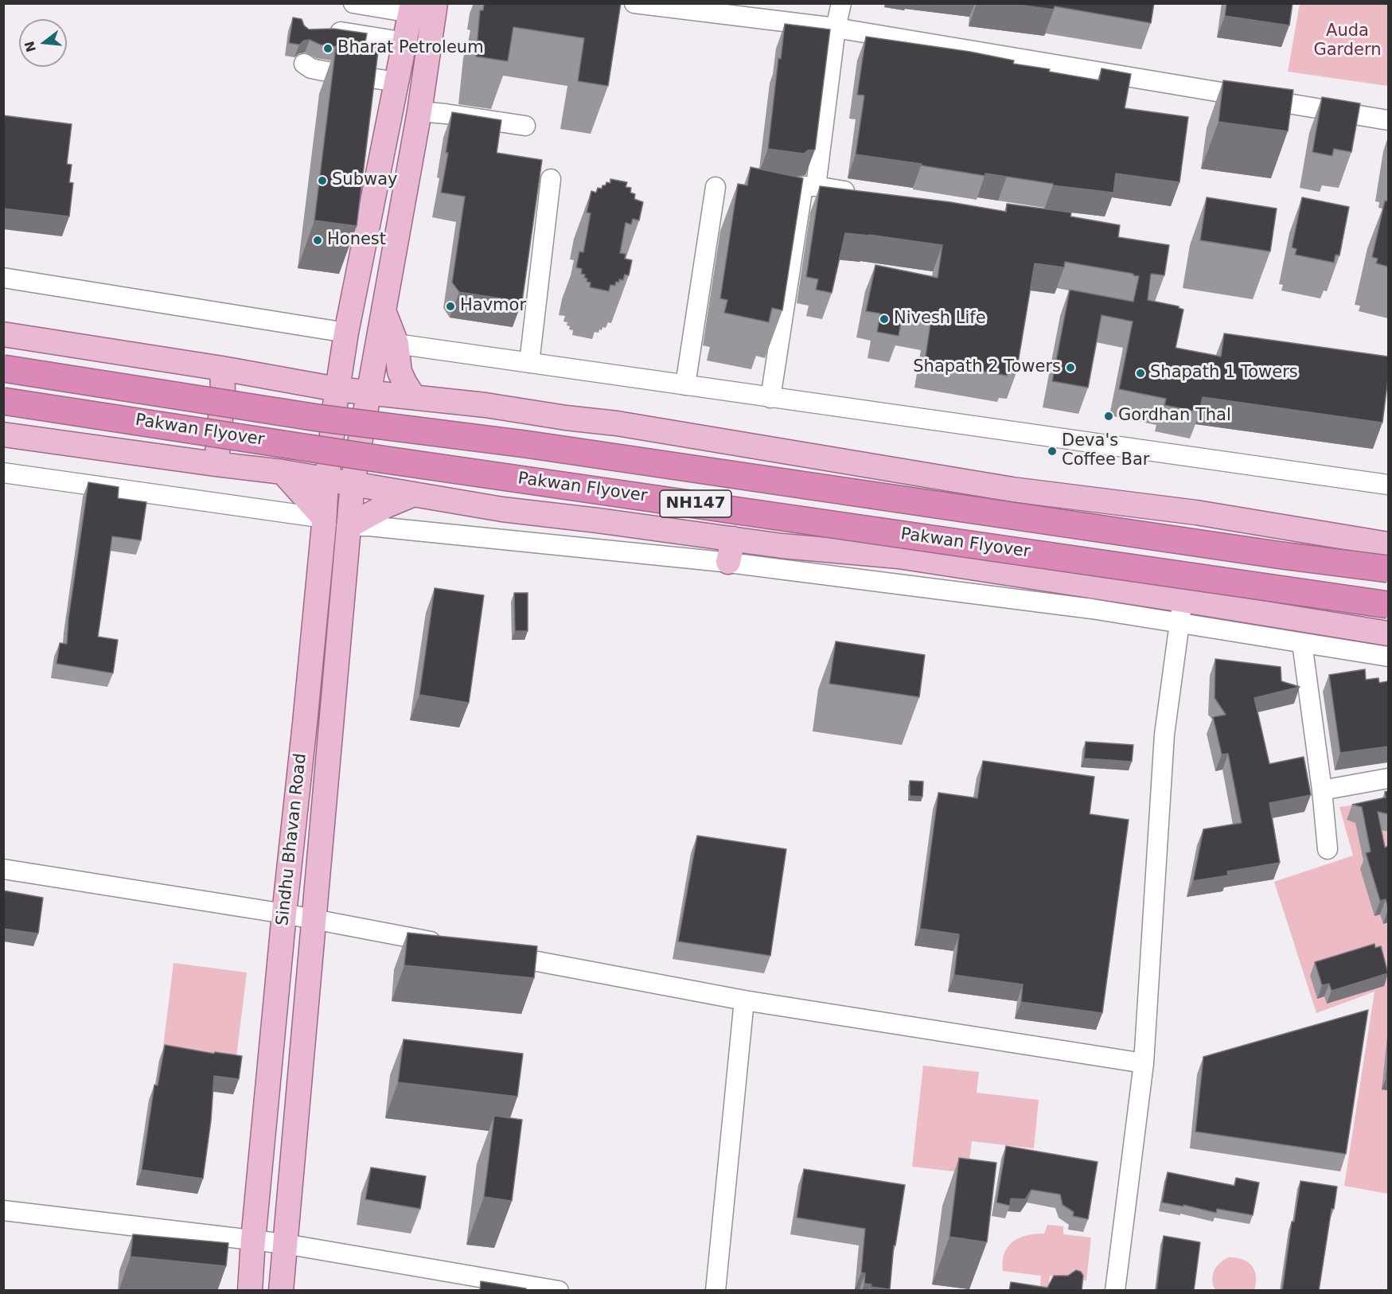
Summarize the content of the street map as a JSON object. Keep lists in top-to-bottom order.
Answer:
{
  "streets": {
    "highway": ["Pakwan Flyover", "NH147"],
    "main road": ["Sindhu Bhavan Road"]
  },
  "parks": ["Auda Gardern"],
  "places": [
    "Bharat Petroleum",
    "Subway",
    "Honest",
    "Havmor",
    "Nivesh Life",
    "Shapath 2 Towers",
    "Shapath 1 Towers",
    "Gordhan Thal",
    "Deva's Coffee Bar"
  ],
  "north": "left"
}
